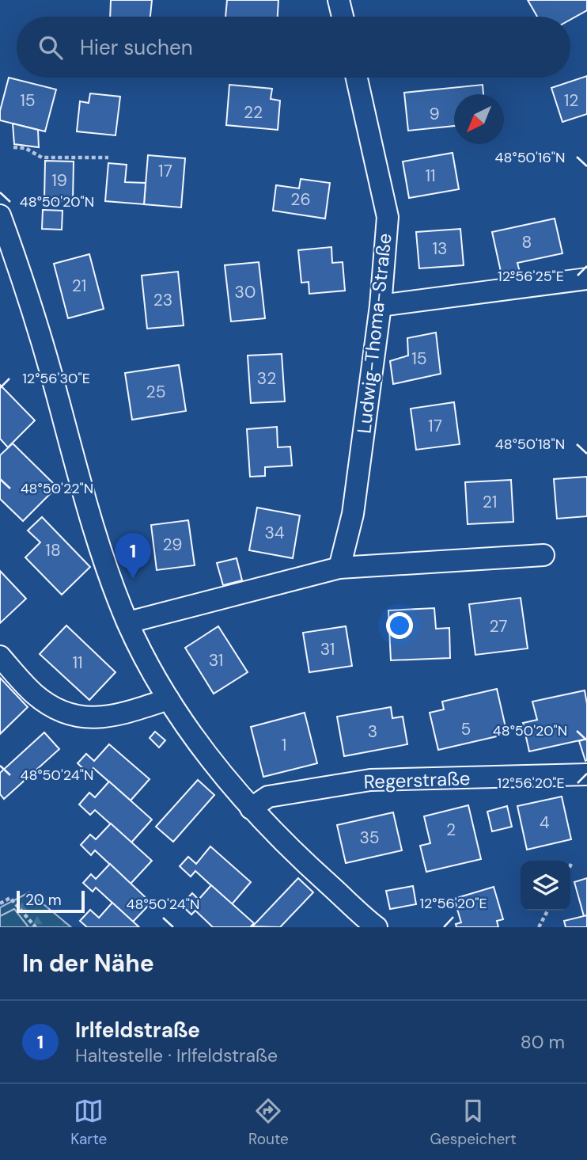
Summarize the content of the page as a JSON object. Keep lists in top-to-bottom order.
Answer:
{
  "streets": {
    "street": ["Ludwig-Thoma-Straße", "Regerstraße"]
  },
  "house_numbers": [
    "15",
    "12",
    "22",
    "9",
    "17",
    "11",
    "19",
    "26",
    "8",
    "13",
    "21",
    "30",
    "23",
    "15",
    "32",
    "25",
    "17",
    "21",
    "34",
    "29",
    "18",
    "27",
    "31",
    "31",
    "11",
    "5",
    "3",
    "1",
    "4",
    "2",
    "35"
  ],
  "scale_bar": "20 m",
  "north": "bottom left",
  "page": {
    "search": "Hier suchen",
    "pins": "1",
    "scale": "20 m",
    "heading": "In der Nähe",
    "list": [
      {
        "mark": "1",
        "name": "Irlfeldstraße",
        "note": "Haltestelle · Irlfeldstraße",
        "value": "80 m"
      }
    ],
    "nav": ["Karte", "Route", "Gespeichert"]
  },
  "coordinates": [
    "48°50'16\"N",
    "48°50'20\"N",
    "12°56'25\"E",
    "12°56'30\"E",
    "48°50'18\"N",
    "48°50'22\"N",
    "48°50'24\"N",
    "12°56'20\"E"
  ]
}
